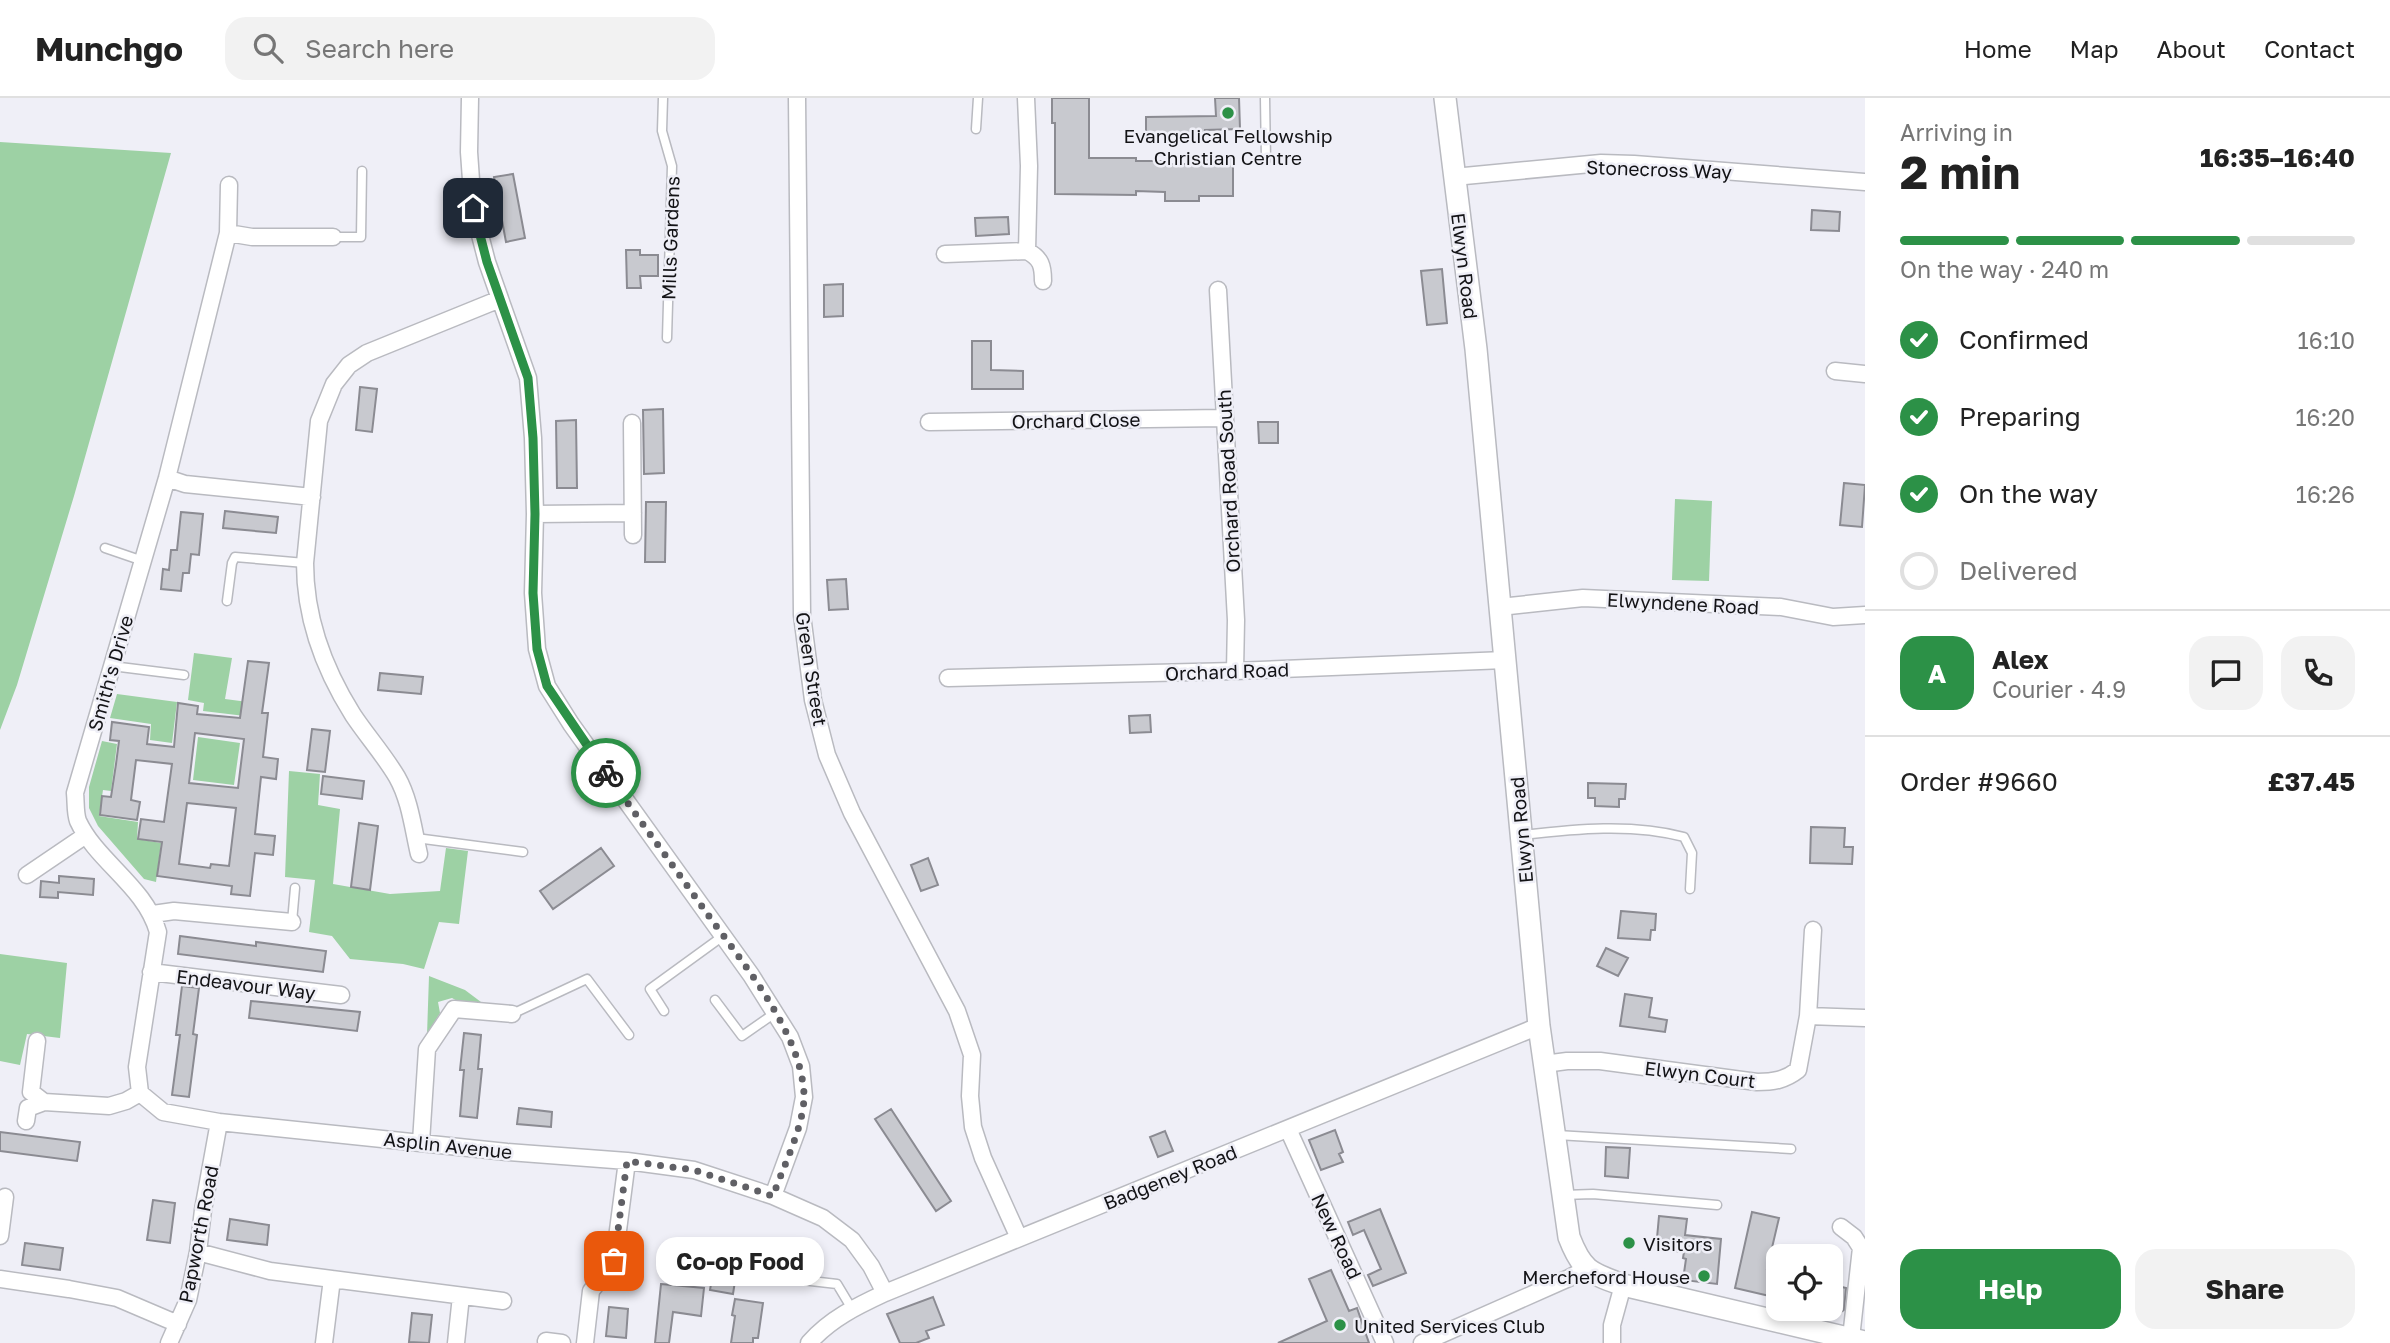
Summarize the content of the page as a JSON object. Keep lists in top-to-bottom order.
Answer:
{
  "streets": {
    "street": [
      "Stonecross Way",
      "Elwyn Road",
      "Orchard Close",
      "Orchard Road South",
      "Elwyndene Road",
      "Green Street",
      "Orchard Road",
      "Smith's Drive",
      "Endeavour Way",
      "Elwyn Court",
      "Asplin Avenue",
      "Badgeney Road",
      "Papworth Road",
      "New Road"
    ],
    "lane": ["Mills Gardens"]
  },
  "crossings": [
    ["Stonecross Way", "Elwyn Road"],
    ["Elwyn Road", "Elwyndene Road"],
    ["Elwyn Road", "Orchard Road"],
    ["Elwyn Road", "Elwyn Court"],
    ["Elwyn Road", "Badgeney Road"],
    ["Orchard Close", "Orchard Road South"],
    ["Orchard Road South", "Orchard Road"],
    ["Green Street", "Badgeney Road"],
    ["Asplin Avenue", "Badgeney Road"],
    ["Asplin Avenue", "Papworth Road"],
    ["Badgeney Road", "New Road"]
  ],
  "places": [
    "Evangelical Fellowship Christian Centre",
    "Visitors",
    "Co-op Food",
    "Mercheford House",
    "United Services Club"
  ],
  "page": {
    "header": "Munchgo",
    "search": "Search here",
    "nav": [
      "Home",
      "Map",
      "About",
      "Contact"
    ],
    "heading": ["2 min", "Arriving in", "16:35–16:40"],
    "panel": [
      "Alex",
      "Courier · 4.9",
      "Order #9660",
      "£37.45"
    ],
    "bar": "On the way · 240 m",
    "list": [
      ["Confirmed", "16:10"],
      ["Preparing", "16:20"],
      ["On the way", "16:26"],
      "Delivered"
    ],
    "round": "A",
    "buttons": ["Help", "Share"],
    "bubble": "Co-op Food"
  }
}
